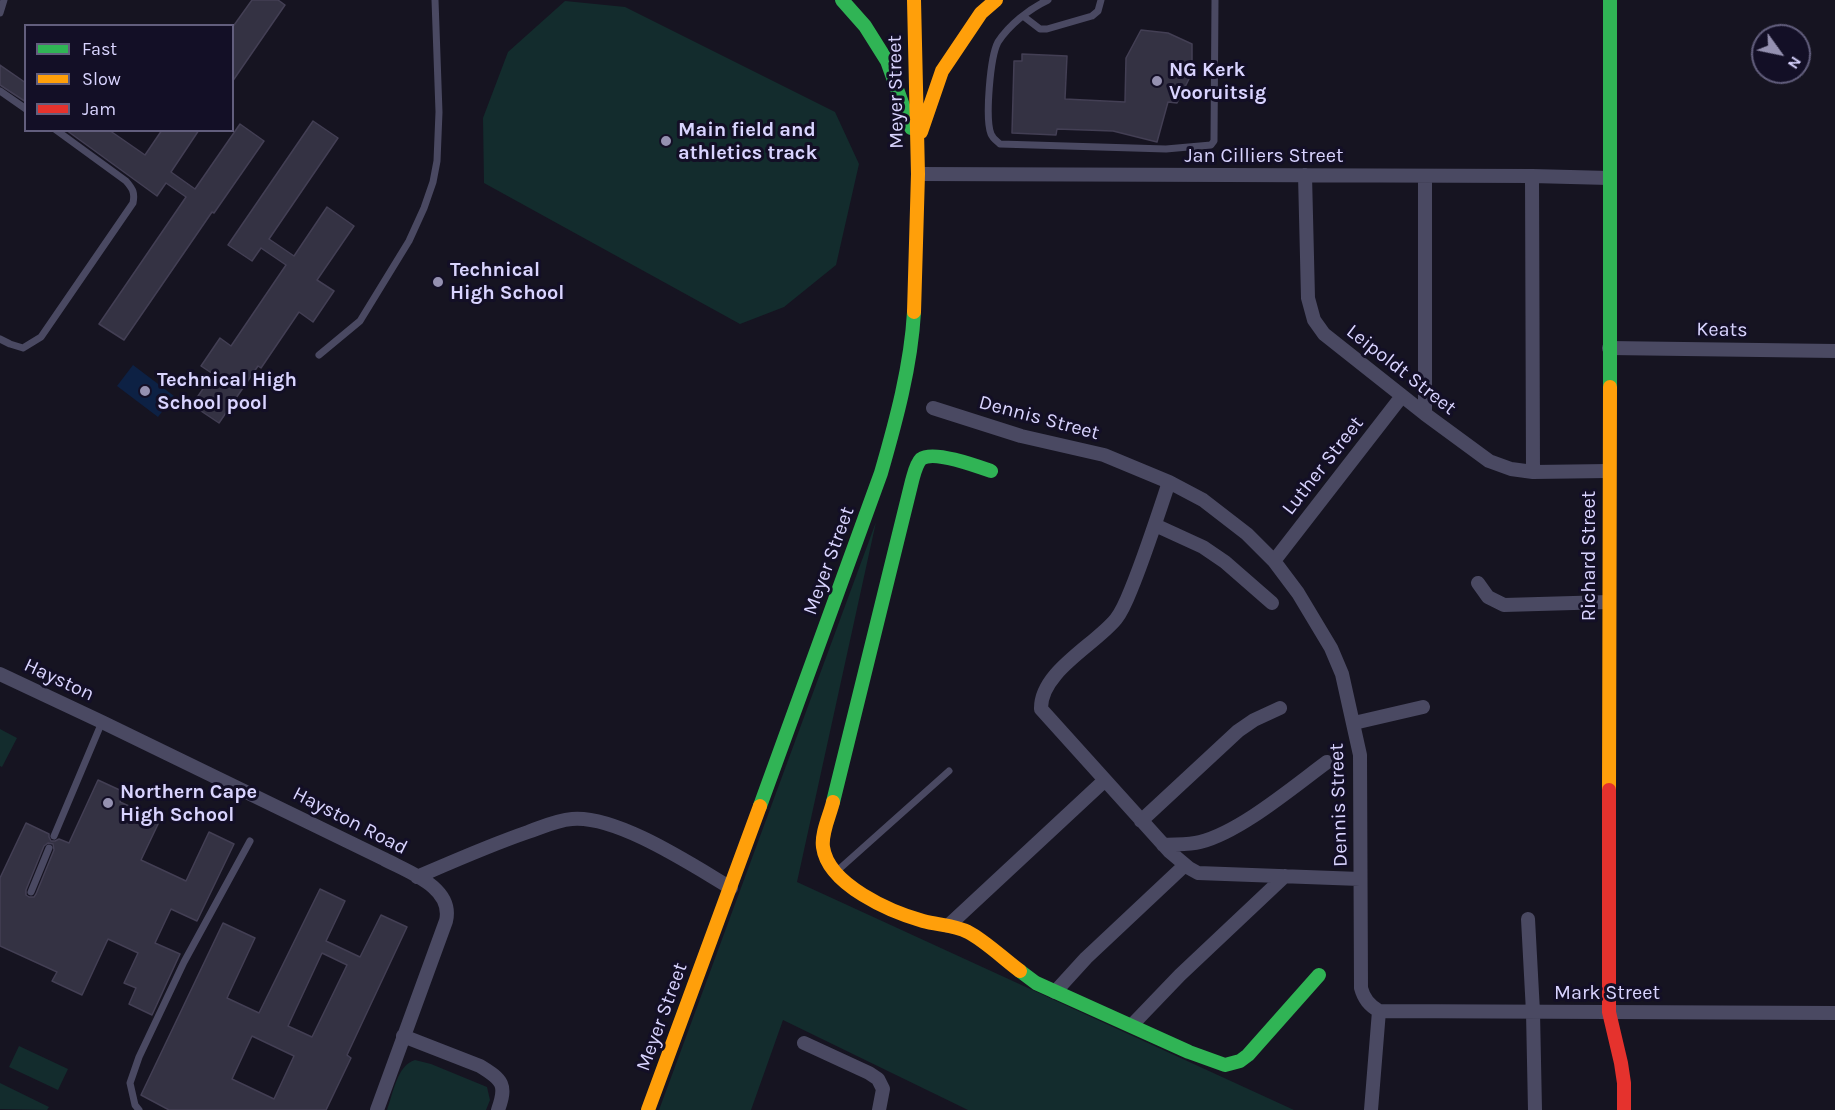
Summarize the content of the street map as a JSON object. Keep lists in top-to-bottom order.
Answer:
{
  "streets": {
    "street": [
      "Meyer Street",
      "Jan Cilliers Street",
      "Keats",
      "Leipoldt Street",
      "Dennis Street",
      "Luther Street",
      "Richard Street",
      "Hayston",
      "Hayston Road",
      "Mark Street"
    ]
  },
  "crossings": [
    ["Meyer Street", "Jan Cilliers Street"],
    ["Jan Cilliers Street", "Leipoldt Street"],
    ["Jan Cilliers Street", "Richard Street"],
    ["Keats", "Richard Street"],
    ["Leipoldt Street", "Luther Street"],
    ["Leipoldt Street", "Richard Street"],
    ["Dennis Street", "Luther Street"],
    ["Dennis Street", "Mark Street"],
    ["Richard Street", "Mark Street"],
    ["Hayston", "Hayston Road"]
  ],
  "places": [
    "NG Kerk Vooruitsig",
    "Main field and athletics track",
    "Technical High School",
    "Technical High School pool",
    "Northern Cape High School"
  ],
  "legend": ["Fast", "Slow", "Jam"],
  "north": "bottom right"
}
